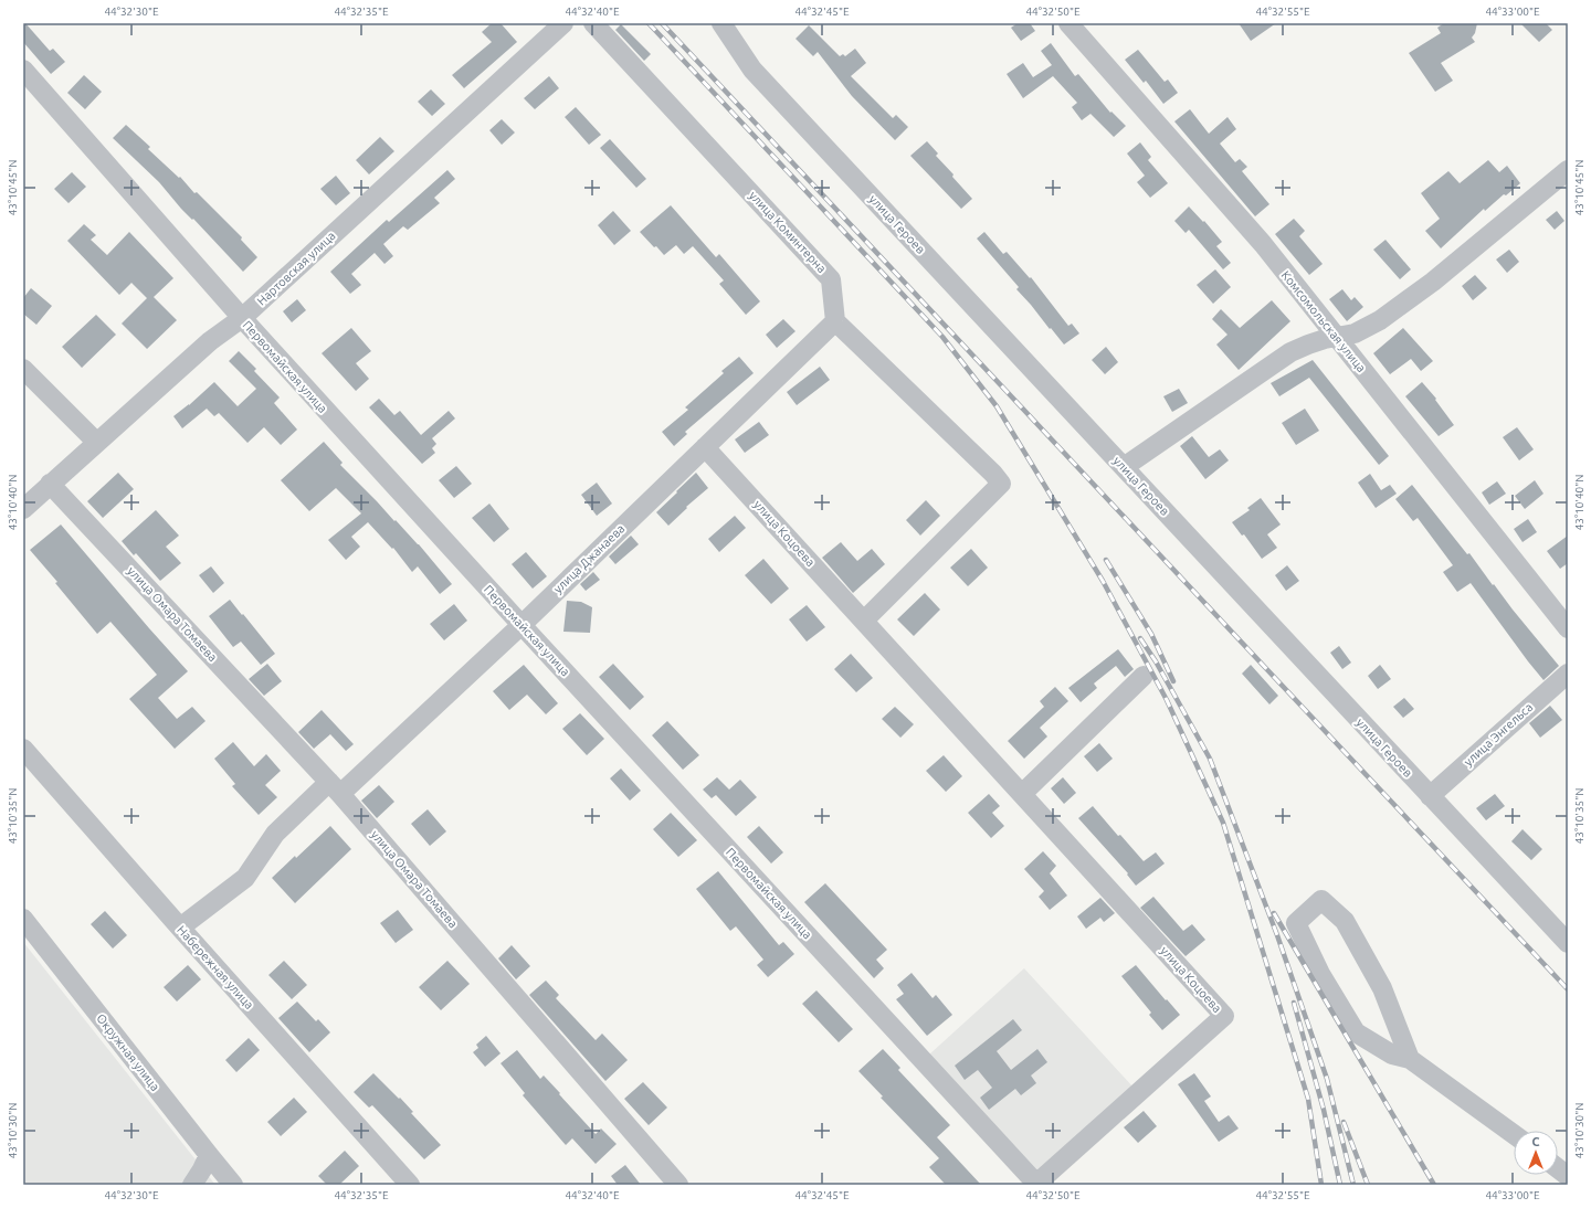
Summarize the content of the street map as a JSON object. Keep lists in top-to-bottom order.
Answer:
{
  "streets": {
    "street": [
      "улица Героев",
      "улица Коминтерна",
      "Нартовская улица",
      "Комсомольская улица",
      "Первомайская улица",
      "улица Коцоева",
      "улица Джанаева",
      "улица Омара Томаева",
      "улица Энгельса",
      "Набережная улица",
      "Окружная улица"
    ]
  },
  "crossings": [
    ["улица Героев", "улица Энгельса"],
    ["улица Коминтерна", "улица Джанаева"],
    ["Нартовская улица", "Первомайская улица"],
    ["Нартовская улица", "улица Омара Томаева"],
    ["Первомайская улица", "улица Коцоева"],
    ["Первомайская улица", "улица Джанаева"],
    ["улица Коцоева", "улица Джанаева"],
    ["улица Джанаева", "улица Омара Томаева"],
    ["улица Джанаева", "Набережная улица"]
  ],
  "north": "top",
  "coordinates": [
    "44°32'30\"E",
    "44°32'35\"E",
    "44°32'40\"E",
    "44°32'45\"E",
    "44°32'50\"E",
    "44°32'55\"E",
    "44°33'00\"E",
    "43°10'45\"N",
    "43°10'40\"N",
    "43°10'35\"N",
    "43°10'30\"N"
  ]
}
